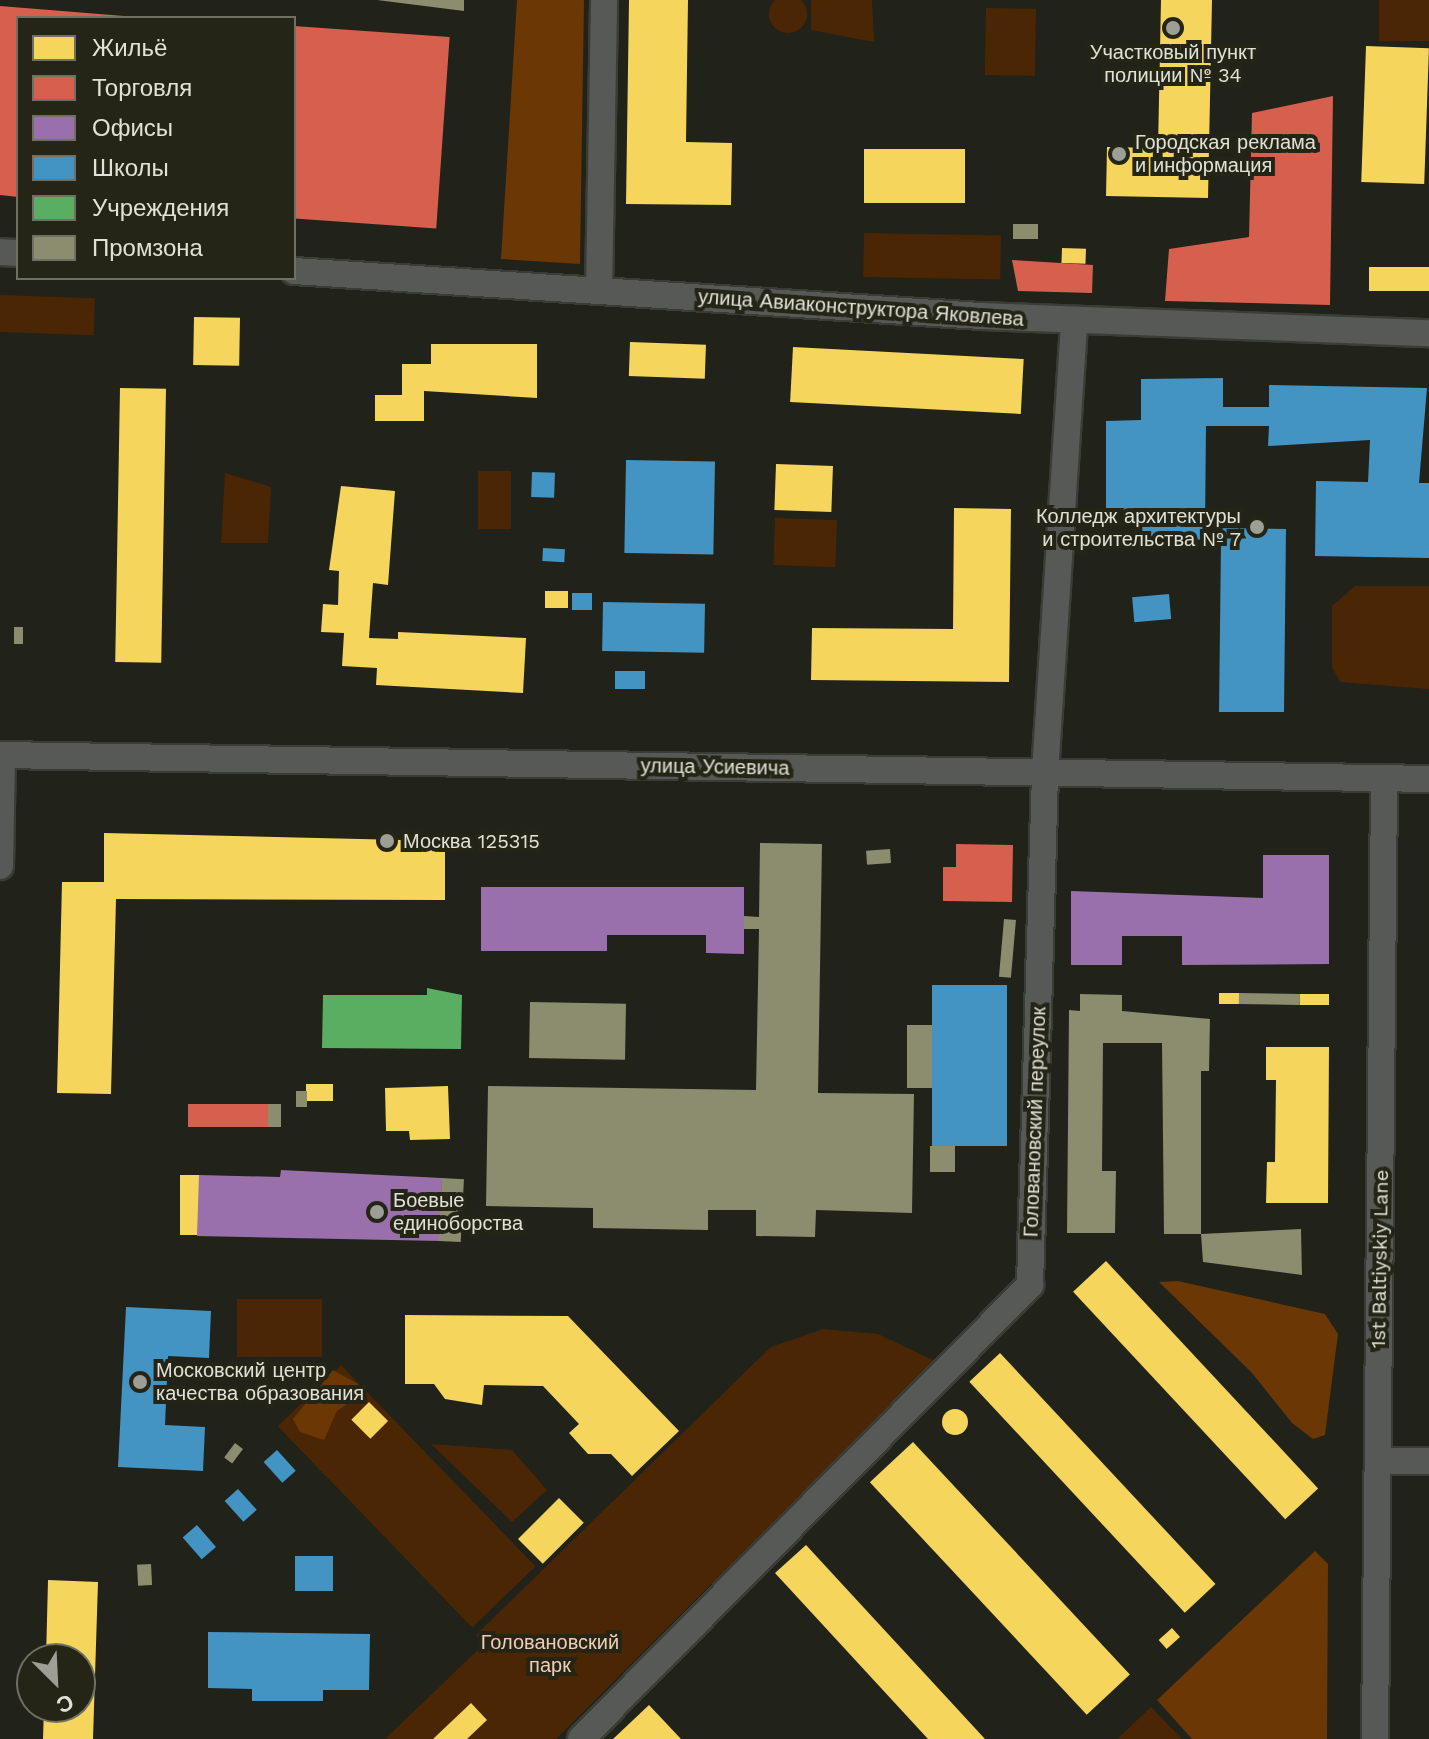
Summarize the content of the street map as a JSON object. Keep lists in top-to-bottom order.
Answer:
{
  "streets": {
    "street": [
      "улица Авиаконструктора Яковлева",
      "улица Усиевича",
      "Головановский переулок",
      "1st Baltiyskiy Lane"
    ]
  },
  "crossings": [
    ["улица Авиаконструктора Яковлева", "Головановский переулок"],
    ["улица Усиевича", "Головановский переулок"],
    ["улица Усиевича", "1st Baltiyskiy Lane"]
  ],
  "parks": ["Головановский парк"],
  "places": [
    "Участковый пункт полиции № 34",
    "Городская реклама и информация",
    "Колледж архитектуры и строительства № 7",
    "Москва 125315",
    "Боевые единоборства",
    "Московский центр качества образования"
  ],
  "legend": [
    "Жильё",
    "Торговля",
    "Офисы",
    "Школы",
    "Учреждения",
    "Промзона"
  ],
  "north": "bottom right"
}
